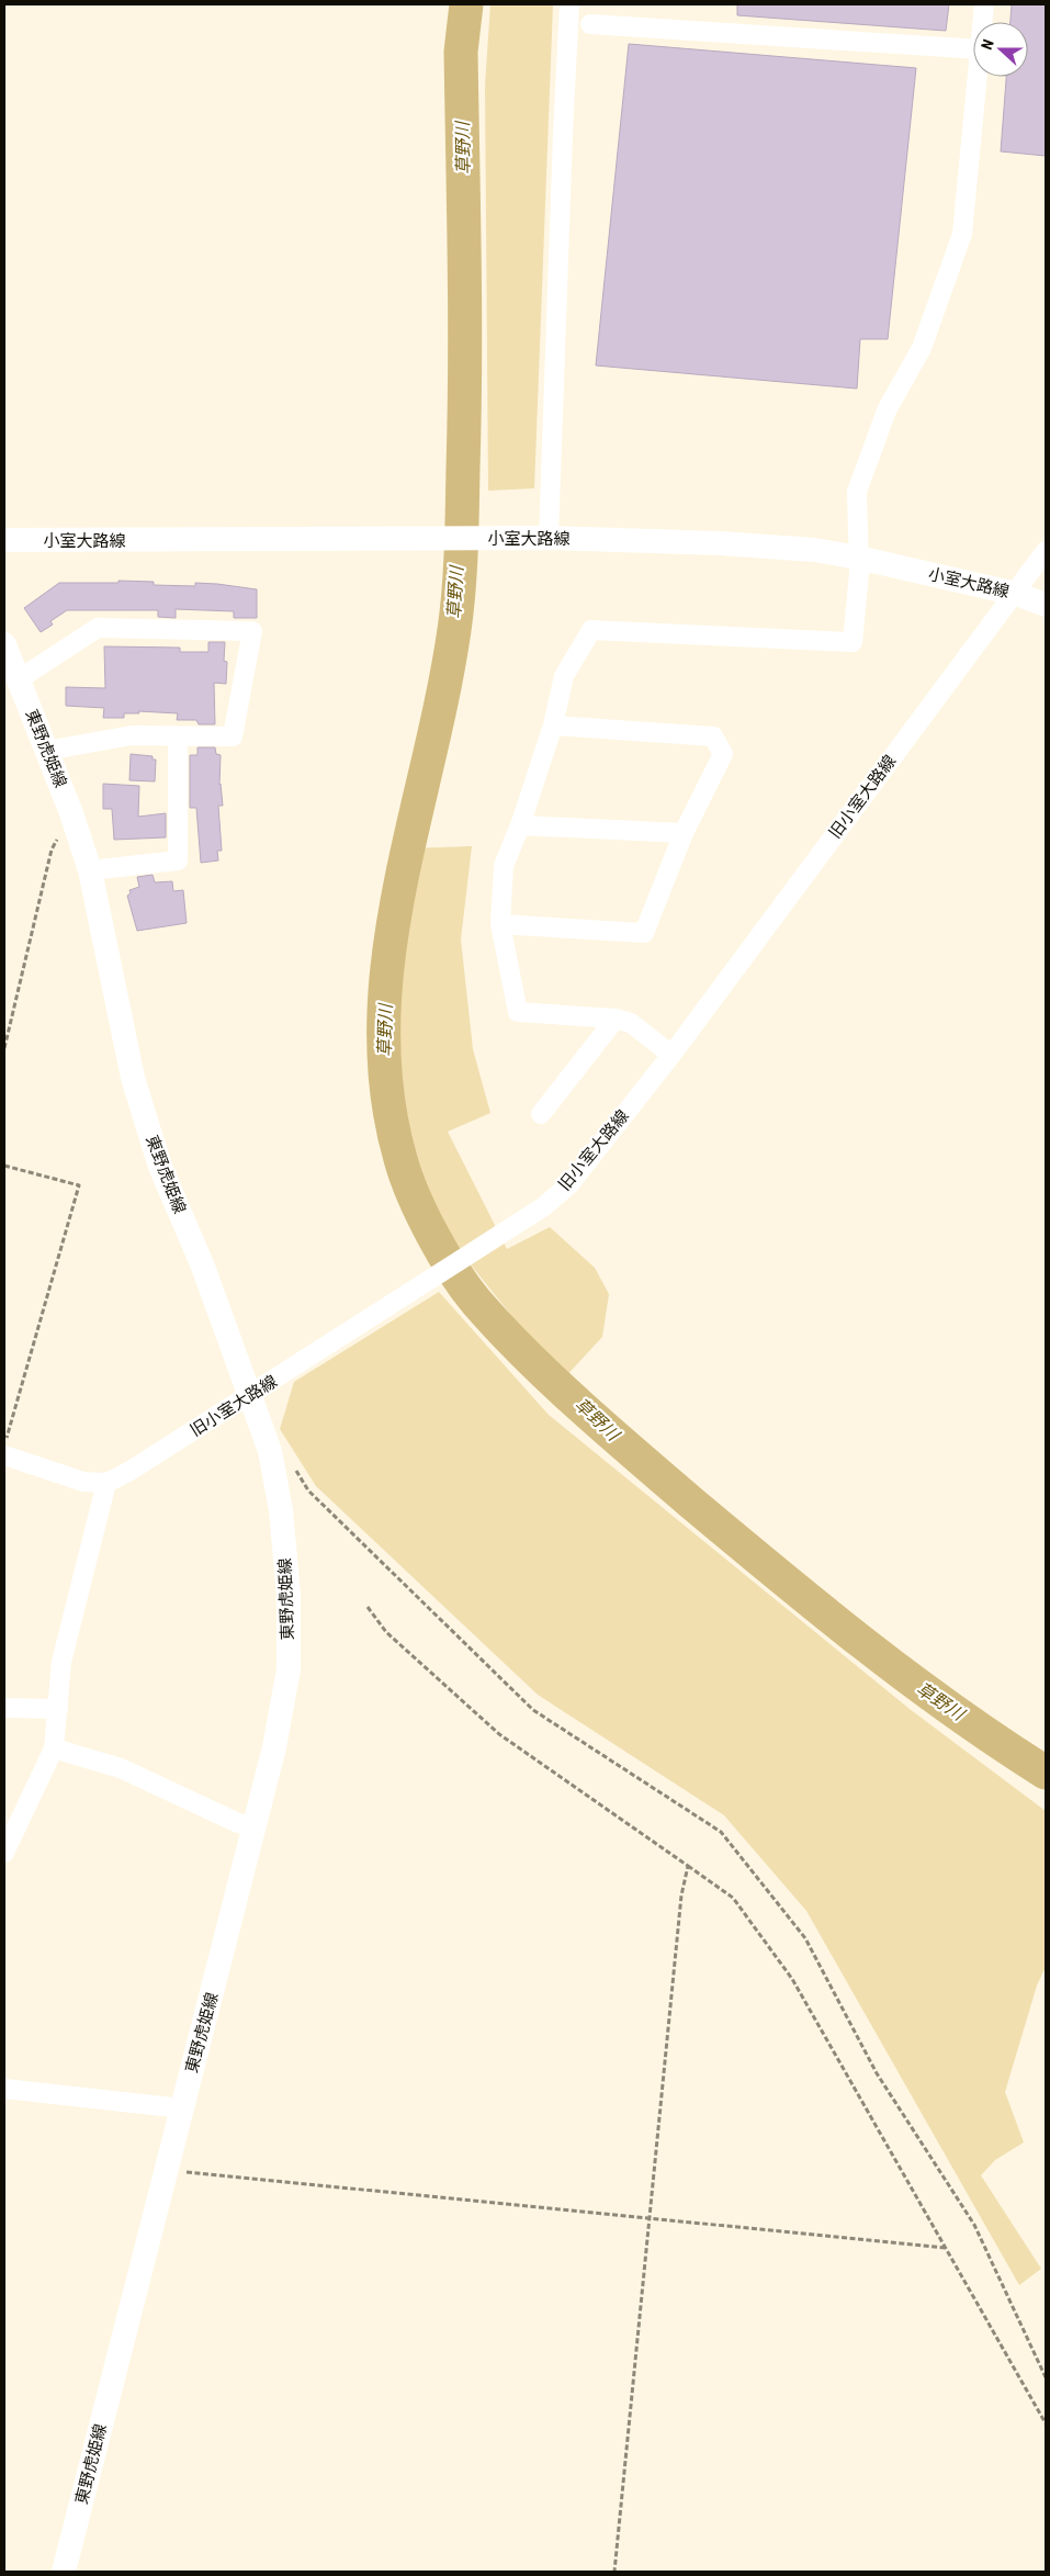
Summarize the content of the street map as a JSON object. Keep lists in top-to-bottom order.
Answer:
{
  "streets": {
    "main road": ["小室大路線", "東野虎姫線"],
    "street": ["旧小室大路線"]
  },
  "crossings": [
    ["小室大路線", "旧小室大路線"],
    ["東野虎姫線", "旧小室大路線"]
  ],
  "water": ["草野川"],
  "north": "left"
}
